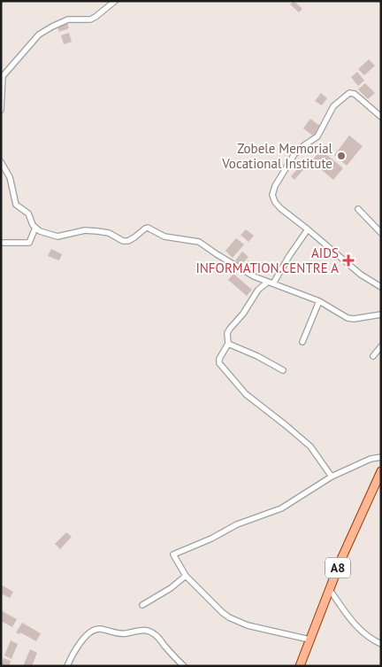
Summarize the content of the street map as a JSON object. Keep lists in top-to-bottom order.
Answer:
{
  "streets": {
    "main road": ["A8"]
  },
  "places": {
    "other": ["Zobele Memorial Vocational Institute"],
    "health": ["AIDS INFORMATION.CENTRE A"]
  }
}
